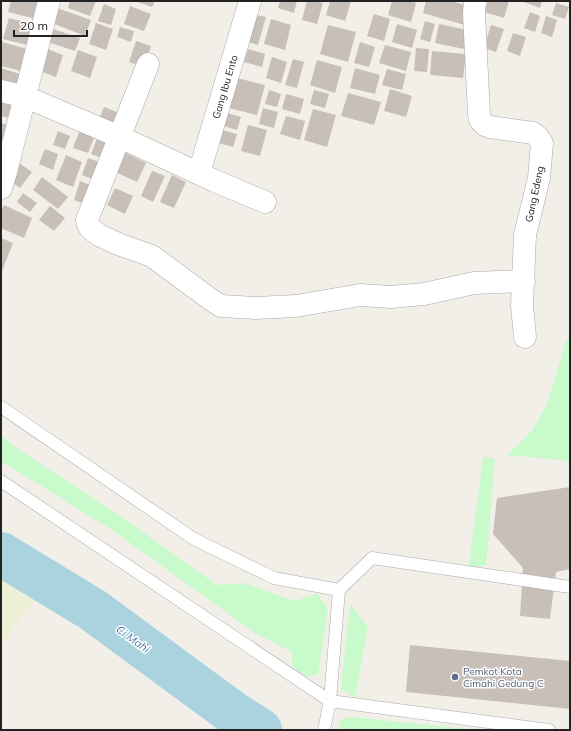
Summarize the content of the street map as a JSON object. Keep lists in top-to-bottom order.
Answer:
{
  "streets": {
    "street": ["Gang Ibu Ento", "Gang Edeng"]
  },
  "water": ["Ci Mahi"],
  "places": ["Pemkot Kota Cimahi Gedung C"],
  "scale_bar": "20 m"
}
